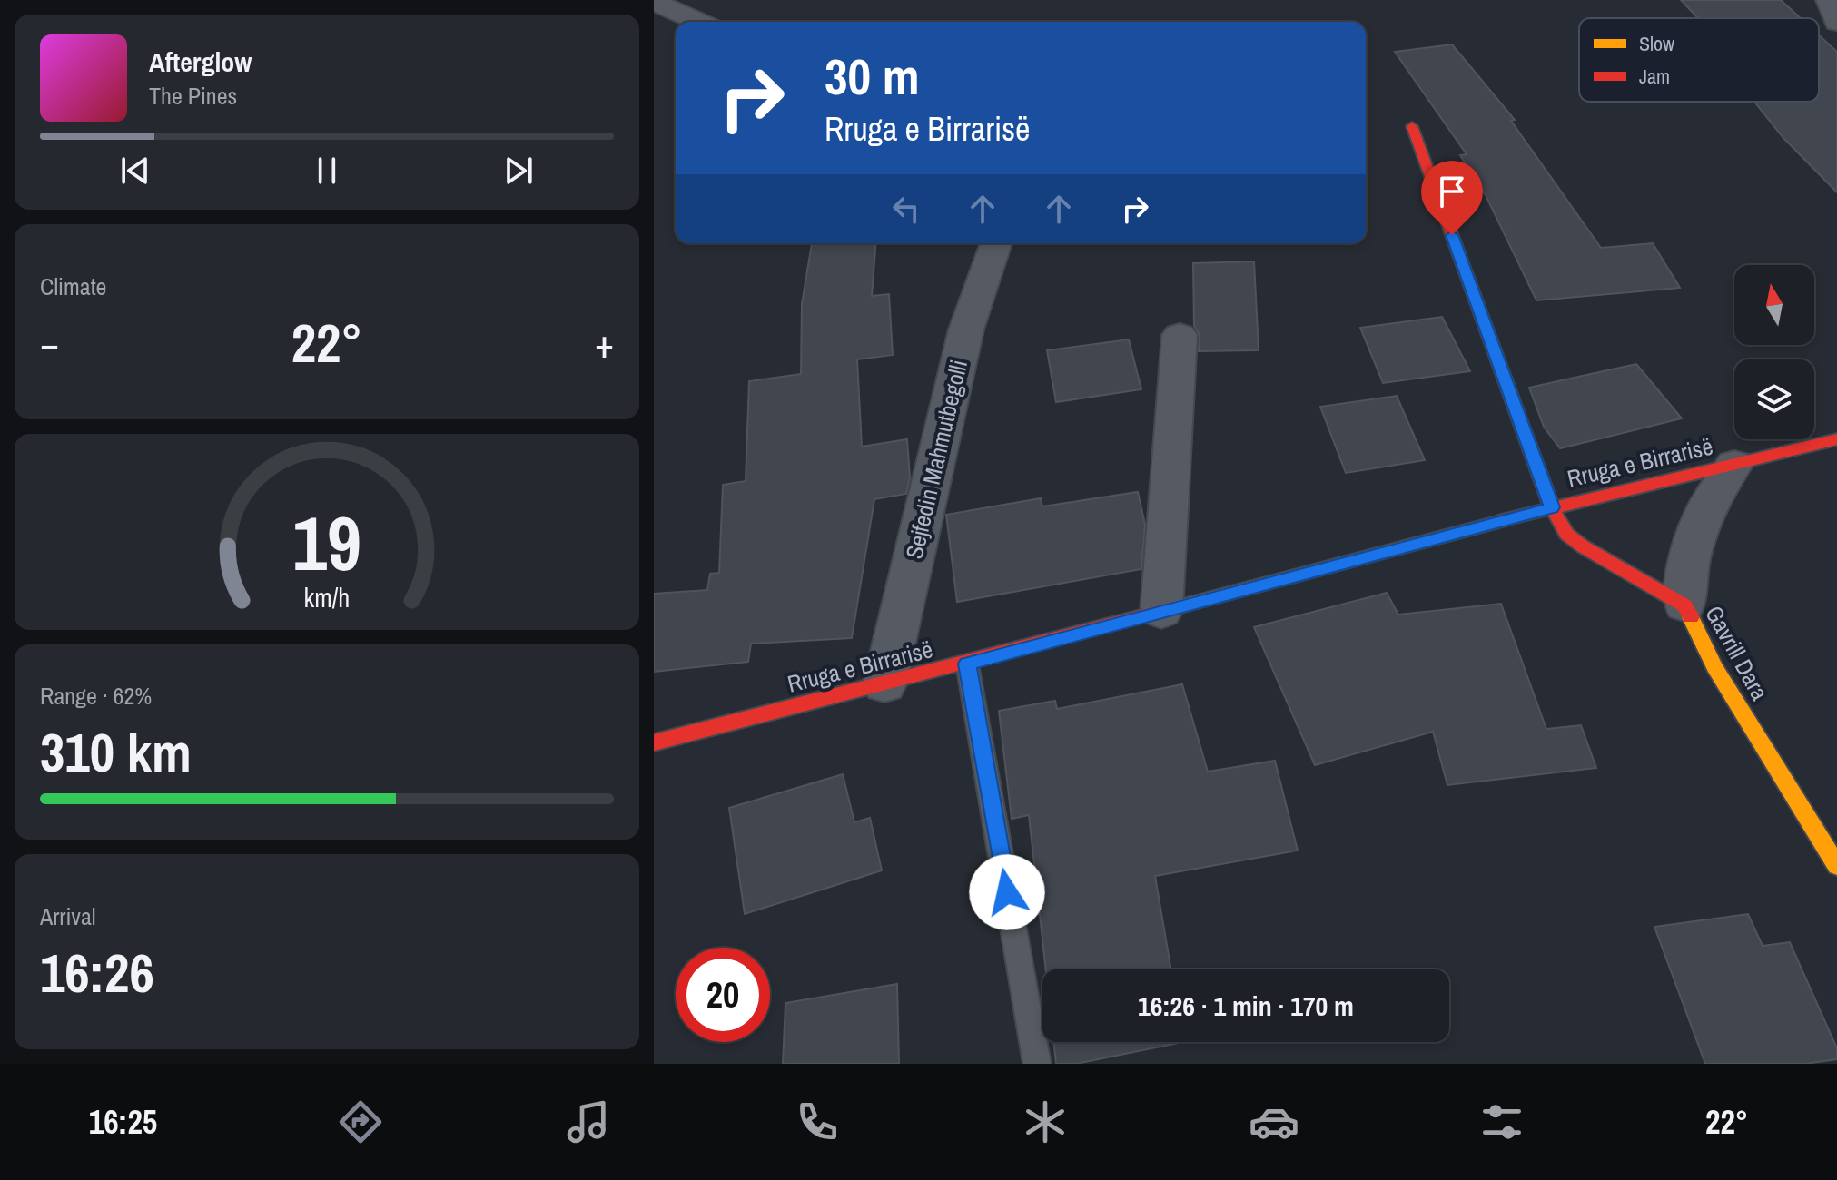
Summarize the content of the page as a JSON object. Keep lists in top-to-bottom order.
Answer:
{
  "streets": {
    "street": ["Sejfedin Mahmutbegolli", "Rruga e Birrarisë", "Gavrill Dara"]
  },
  "crossings": [
    ["Sejfedin Mahmutbegolli", "Rruga e Birrarisë"],
    ["Rruga e Birrarisë", "Gavrill Dara"]
  ],
  "legend": ["Slow", "Jam"],
  "north": "top",
  "page": {
    "turn": ["30 m", "Rruga e Birrarisë"],
    "song": ["Afterglow", "The Pines"],
    "tile": [
      "Climate",
      ["Range · 62%", "310 km"],
      ["Arrival", "16:26"]
    ],
    "heat": ["−", "22°", "+"],
    "limit": "20",
    "trip": "16:26 · 1 min · 170 m",
    "tabs": ["16:25", "22°"],
    "gauge": ["19", "km/h"]
  }
}
